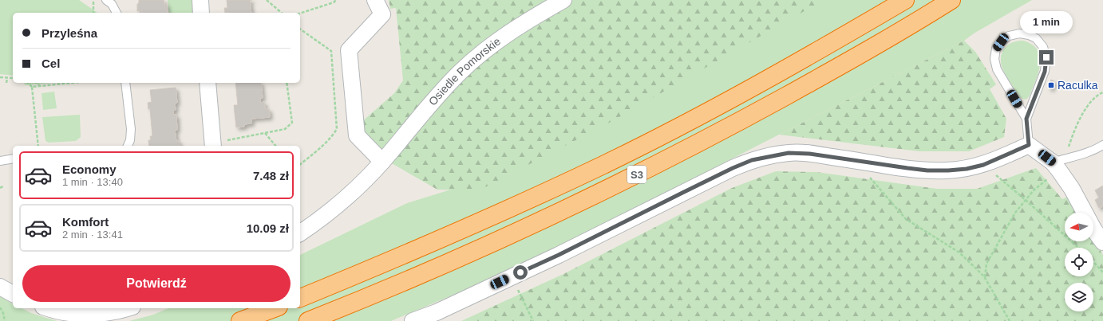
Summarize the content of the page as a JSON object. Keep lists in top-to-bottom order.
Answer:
{
  "streets": {
    "highway": ["S3"],
    "street": ["Osiedle Pomorskie"]
  },
  "places": {
    "transit": ["Raculka"]
  },
  "north": "left",
  "page": {
    "bubble": "1 min",
    "banner": ["Przyleśna", "Cel"],
    "list": [
      {
        "name": "Economy",
        "note": "1 min · 13:40",
        "value": "7.48 zł"
      },
      {
        "name": "Komfort",
        "note": "2 min · 13:41",
        "value": "10.09 zł"
      }
    ],
    "buttons": "Potwierdź"
  }
}
